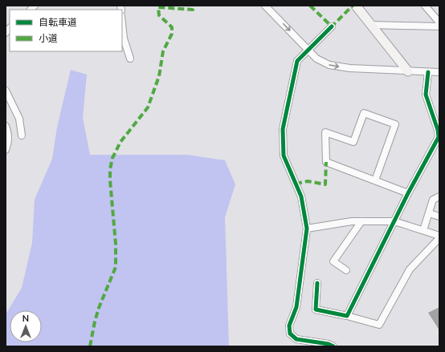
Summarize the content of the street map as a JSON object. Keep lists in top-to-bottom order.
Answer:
{
  "legend": ["自転車道", "小道"],
  "north": "top"
}
